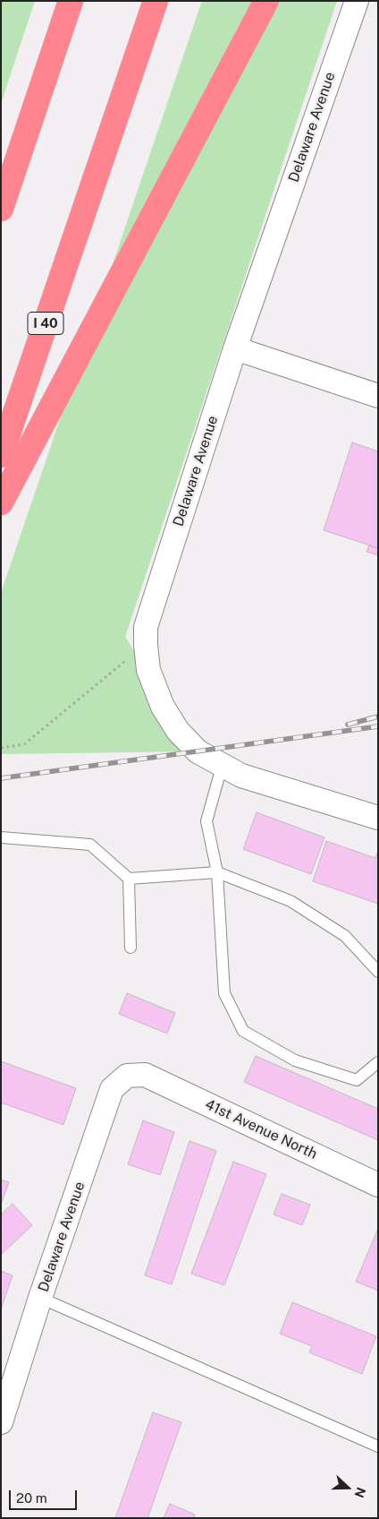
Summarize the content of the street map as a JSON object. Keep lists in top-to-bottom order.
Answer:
{
  "streets": {
    "highway": ["I 40"],
    "street": ["Delaware Avenue", "41st Avenue North"]
  },
  "crossings": [
    ["Delaware Avenue", "41st Avenue North"]
  ],
  "scale_bar": "20 m",
  "north": "right"
}
